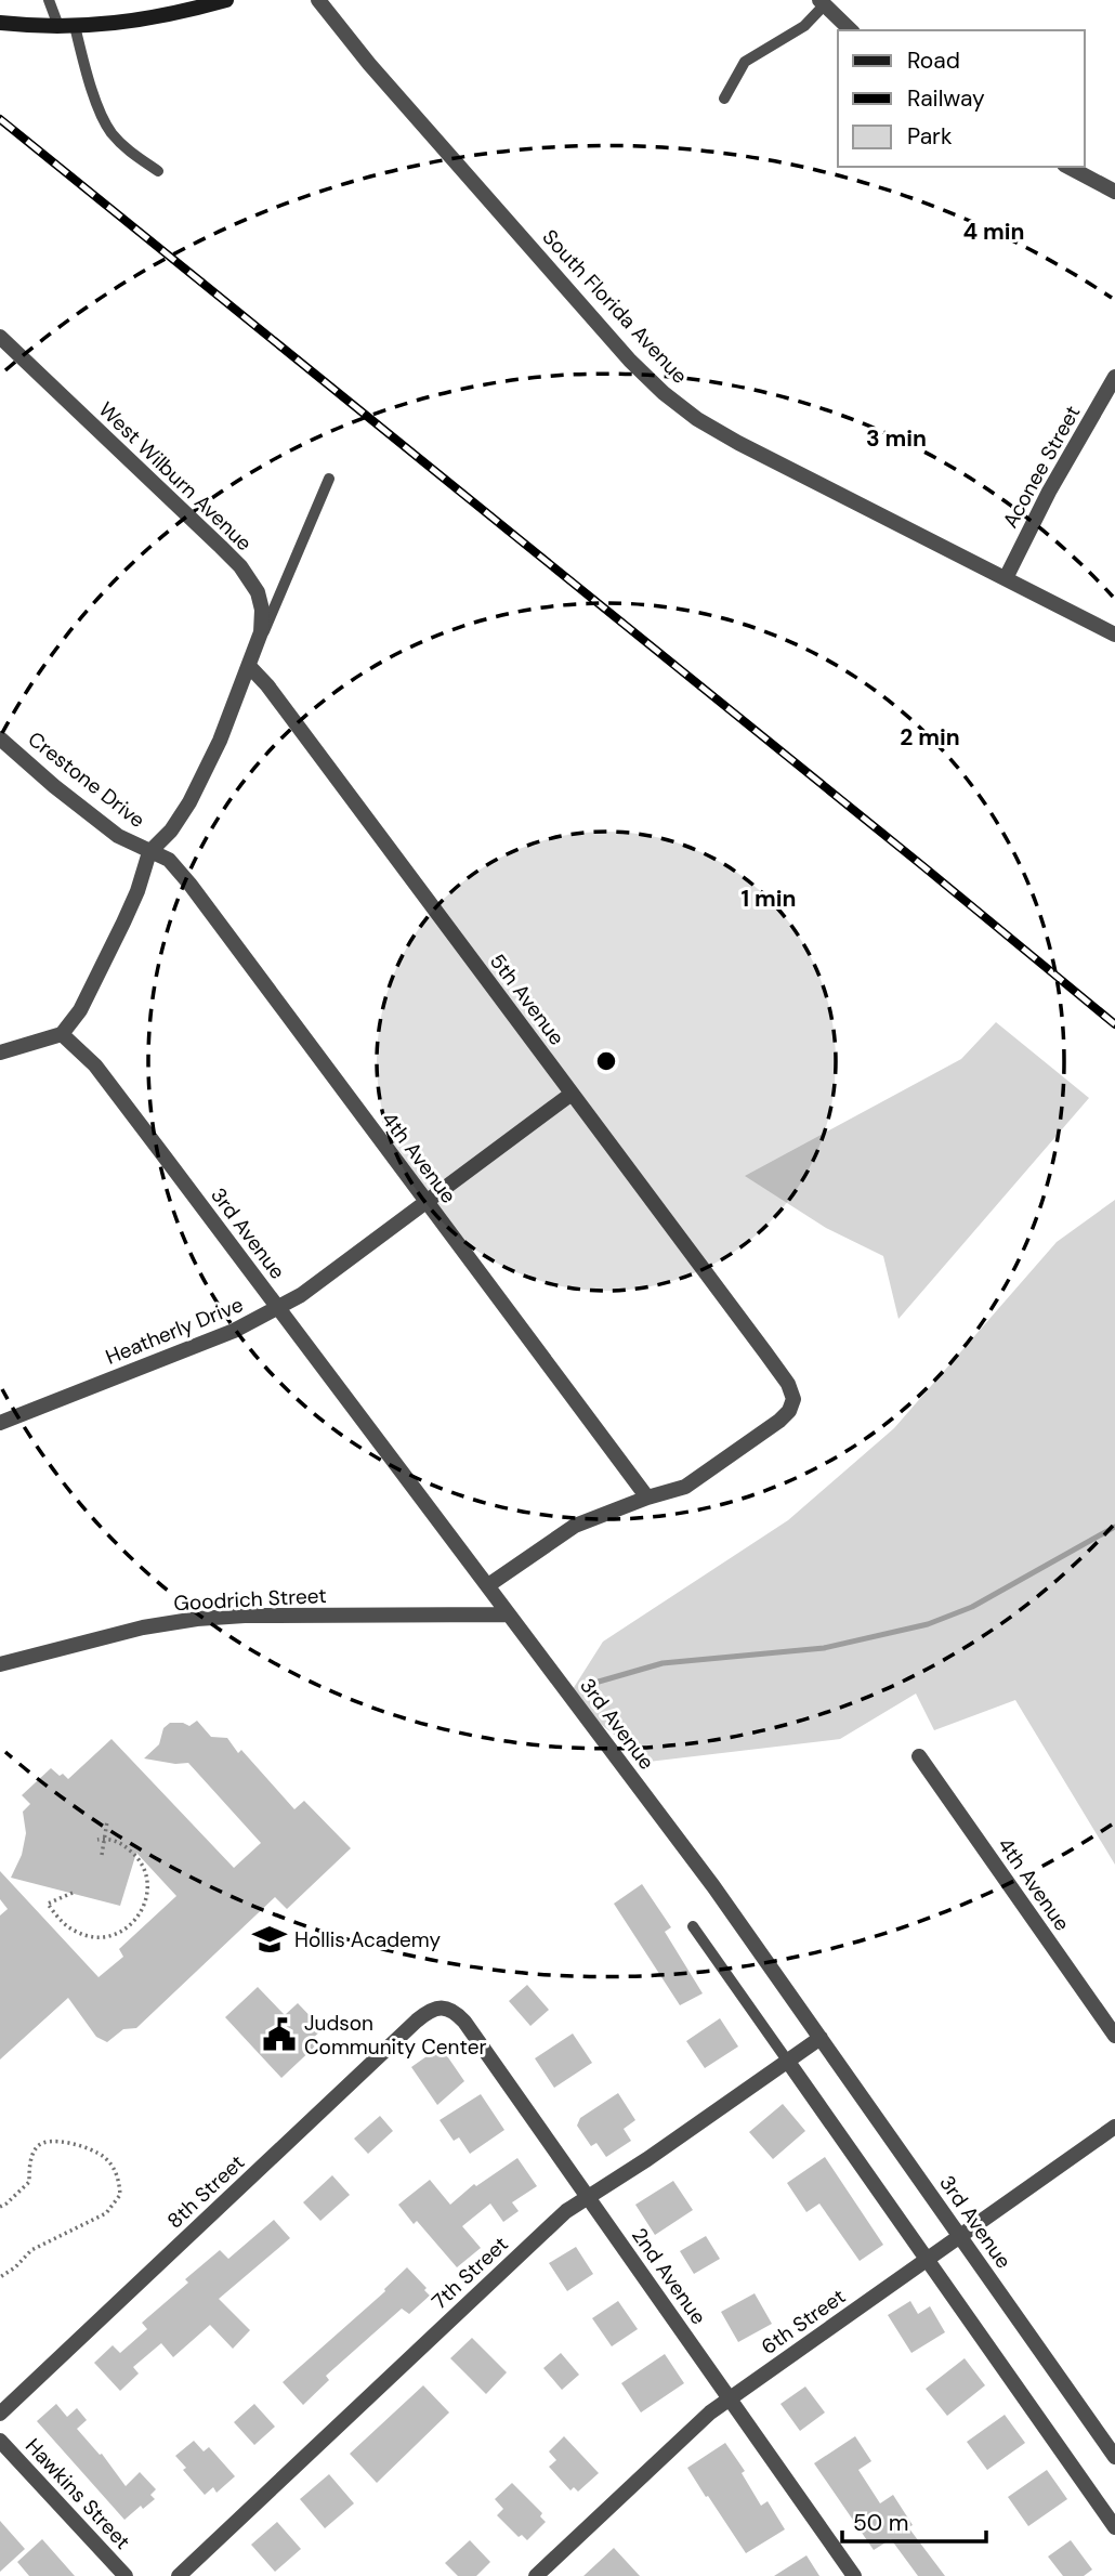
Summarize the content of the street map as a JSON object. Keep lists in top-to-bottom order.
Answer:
{
  "streets": {
    "street": [
      "South Florida Avenue",
      "Aconee Street",
      "West Wilburn Avenue",
      "Crestone Drive",
      "5th Avenue",
      "4th Avenue",
      "3rd Avenue",
      "Heatherly Drive",
      "Goodrich Street",
      "8th Street",
      "7th Street",
      "2nd Avenue",
      "6th Street",
      "Hawkins Street"
    ]
  },
  "crossings": [
    ["South Florida Avenue", "Aconee Street"],
    ["West Wilburn Avenue", "Crestone Drive"],
    ["West Wilburn Avenue", "5th Avenue"],
    ["West Wilburn Avenue", "4th Avenue"],
    ["West Wilburn Avenue", "3rd Avenue"],
    ["Crestone Drive", "4th Avenue"],
    ["5th Avenue", "4th Avenue"],
    ["5th Avenue", "Heatherly Drive"],
    ["4th Avenue", "Heatherly Drive"],
    ["3rd Avenue", "Heatherly Drive"],
    ["3rd Avenue", "Goodrich Street"],
    ["3rd Avenue", "7th Street"],
    ["3rd Avenue", "6th Street"],
    ["8th Street", "2nd Avenue"],
    ["7th Street", "2nd Avenue"],
    ["2nd Avenue", "6th Street"]
  ],
  "places": {
    "school or university": ["Hollis Academy"],
    "public building": ["Judson Community Center"]
  },
  "legend": ["Road", "Railway", "Park"],
  "scale_bar": "50 m",
  "rings": [
    "4 min",
    "3 min",
    "2 min",
    "1 min"
  ]
}
